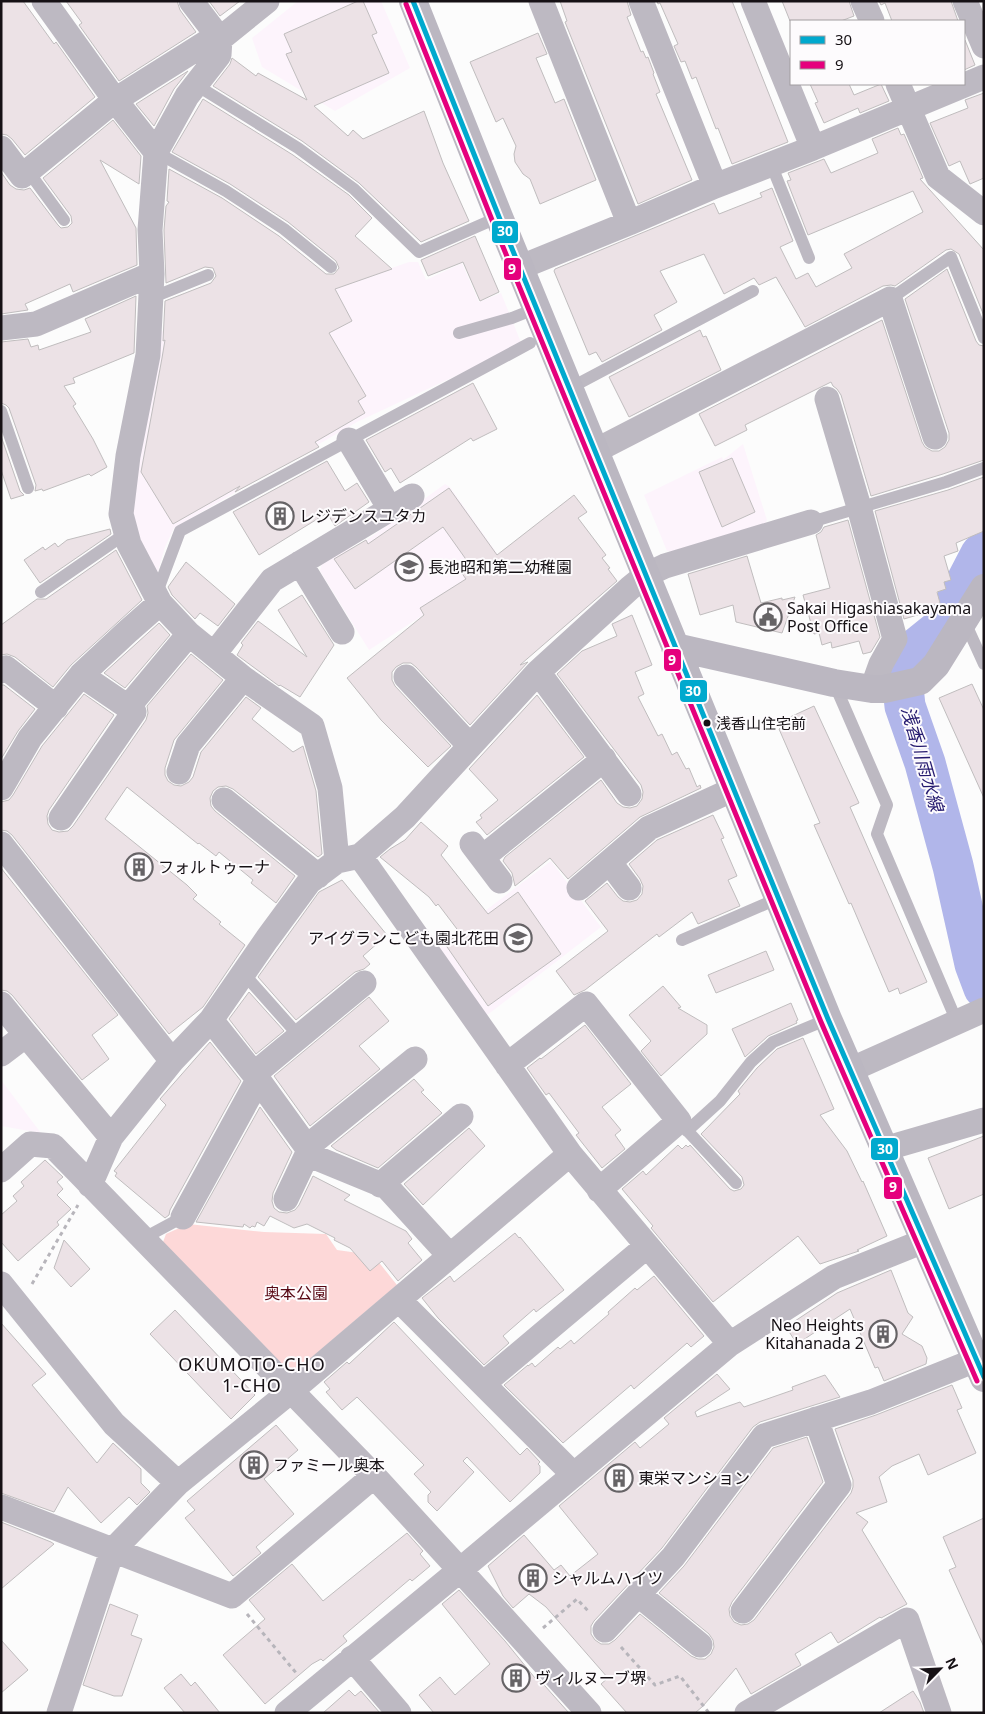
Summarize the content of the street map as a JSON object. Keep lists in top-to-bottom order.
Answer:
{
  "districts": ["OKUMOTO-CHO 1-CHO"],
  "water": ["浅香川雨水線"],
  "parks": ["奥本公園"],
  "places": {
    "building": [
      "レジデンスユタカ",
      "フォルトゥーナ",
      "Neo Heights Kitahanada 2",
      "ファミール奥本",
      "東栄マンション",
      "シャルムハイツ",
      "ヴィルヌーブ堺"
    ],
    "school or university": ["長池昭和第二幼稚園", "アイグランこども園北花田"],
    "public building": ["Sakai Higashiasakayama Post Office"],
    "other": ["浅香山住宅前"]
  },
  "lines": ["transit line 30", "transit line 9"],
  "legend": ["30", "9"],
  "north": "top right"
}
